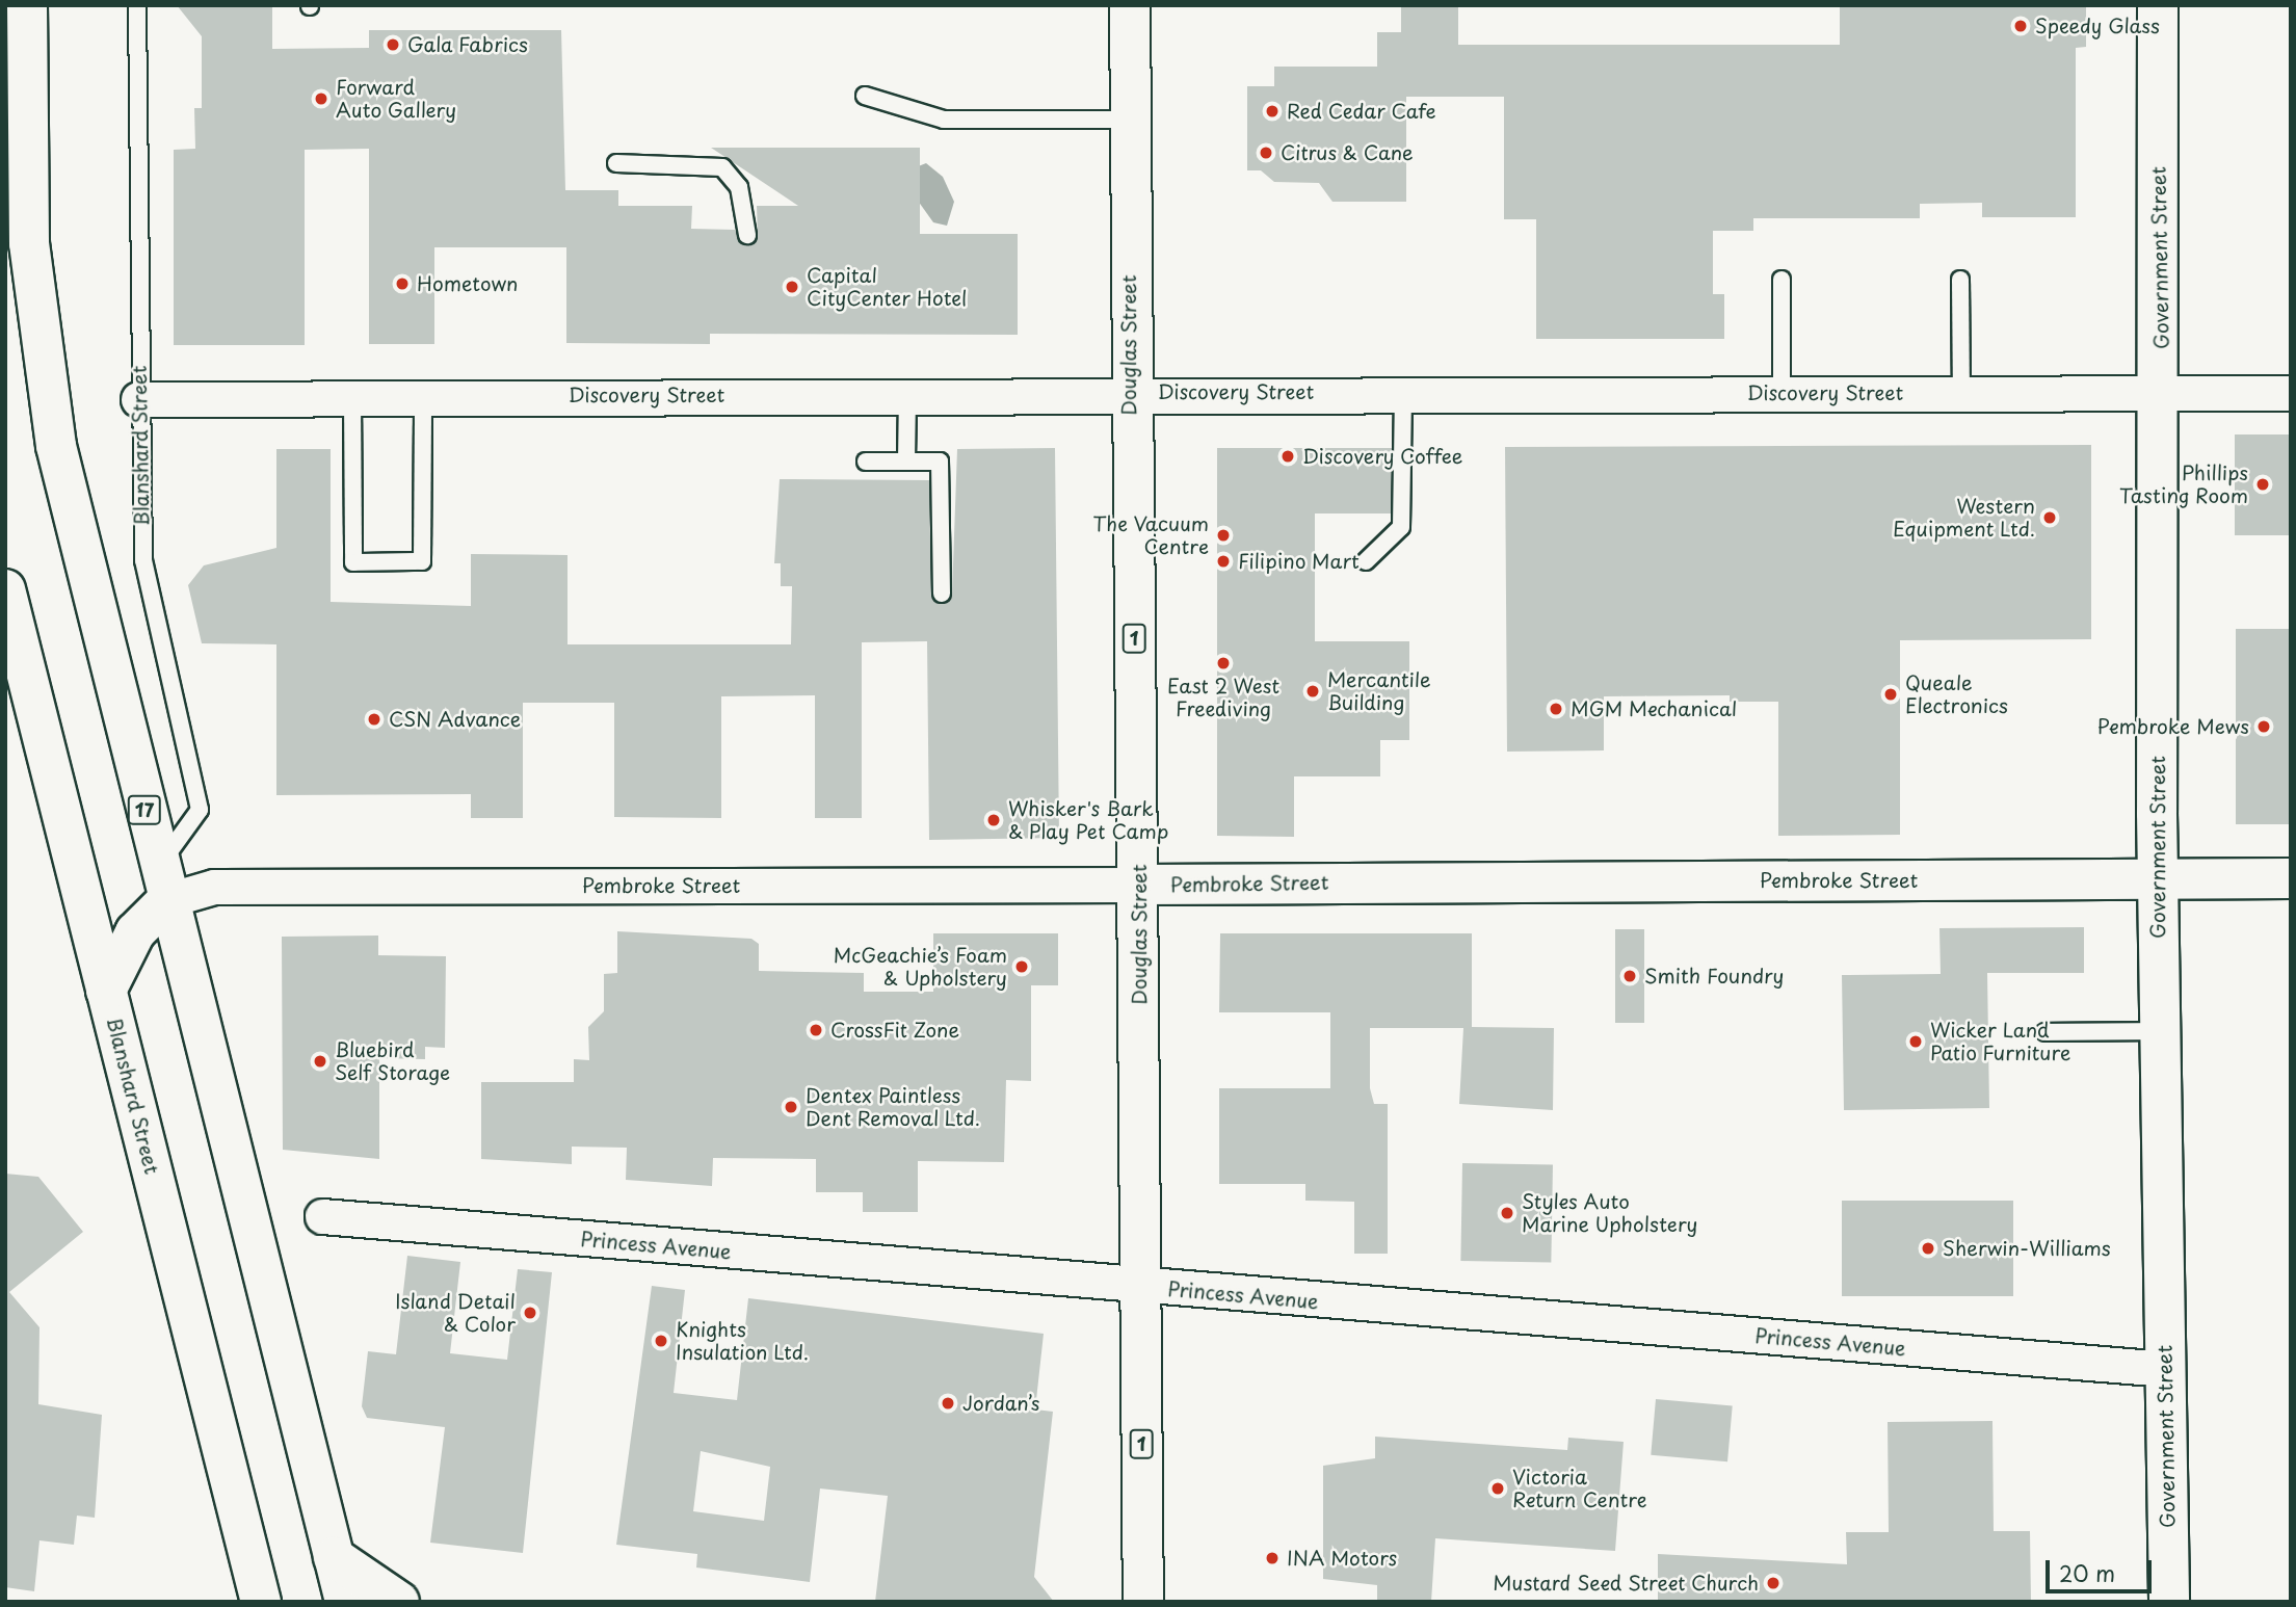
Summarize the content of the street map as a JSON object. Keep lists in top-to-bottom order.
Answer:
{
  "streets": {
    "main road": [
      "Government Street",
      "Douglas Street",
      "Blanshard Street",
      "1",
      "17",
      "Pembroke Street"
    ],
    "street": ["Discovery Street", "Princess Avenue"]
  },
  "crossings": [
    ["Government Street", "Discovery Street"],
    ["Government Street", "Pembroke Street"],
    ["Government Street", "Princess Avenue"],
    ["Douglas Street", "Discovery Street"],
    ["Douglas Street", "Pembroke Street"],
    ["Douglas Street", "Princess Avenue"],
    ["Discovery Street", "Blanshard Street"],
    ["Blanshard Street", "17"],
    ["Blanshard Street", "Pembroke Street"],
    ["17", "Pembroke Street"]
  ],
  "places": [
    "Speedy Glass",
    "Gala Fabrics",
    "Forward Auto Gallery",
    "Red Cedar Cafe",
    "Citrus & Cane",
    "Hometown",
    "Capital CityCenter Hotel",
    "Discovery Coffee",
    "Phillips Tasting Room",
    "Western Equipment Ltd.",
    "The Vacuum Centre",
    "Filipino Mart",
    "East 2 West Freediving",
    "Mercantile Building",
    "Queale Electronics",
    "MGM Mechanical",
    "CSN Advance",
    "Pembroke Mews",
    "Whisker's Bark & Play Pet Camp",
    "McGeachie’s Foam & Upholstery",
    "Smith Foundry",
    "CrossFit Zone",
    "Wicker Land Patio Furniture",
    "Bluebird Self Storage",
    "Dentex Paintless Dent Removal Ltd.",
    "Styles Auto Marine Upholstery",
    "Sherwin-Williams",
    "Island Detail & Color",
    "Knights Insulation Ltd.",
    "Jordan’s",
    "Victoria Return Centre",
    "INA Motors",
    "Mustard Seed Street Church"
  ],
  "scale_bar": "20 m"
}
